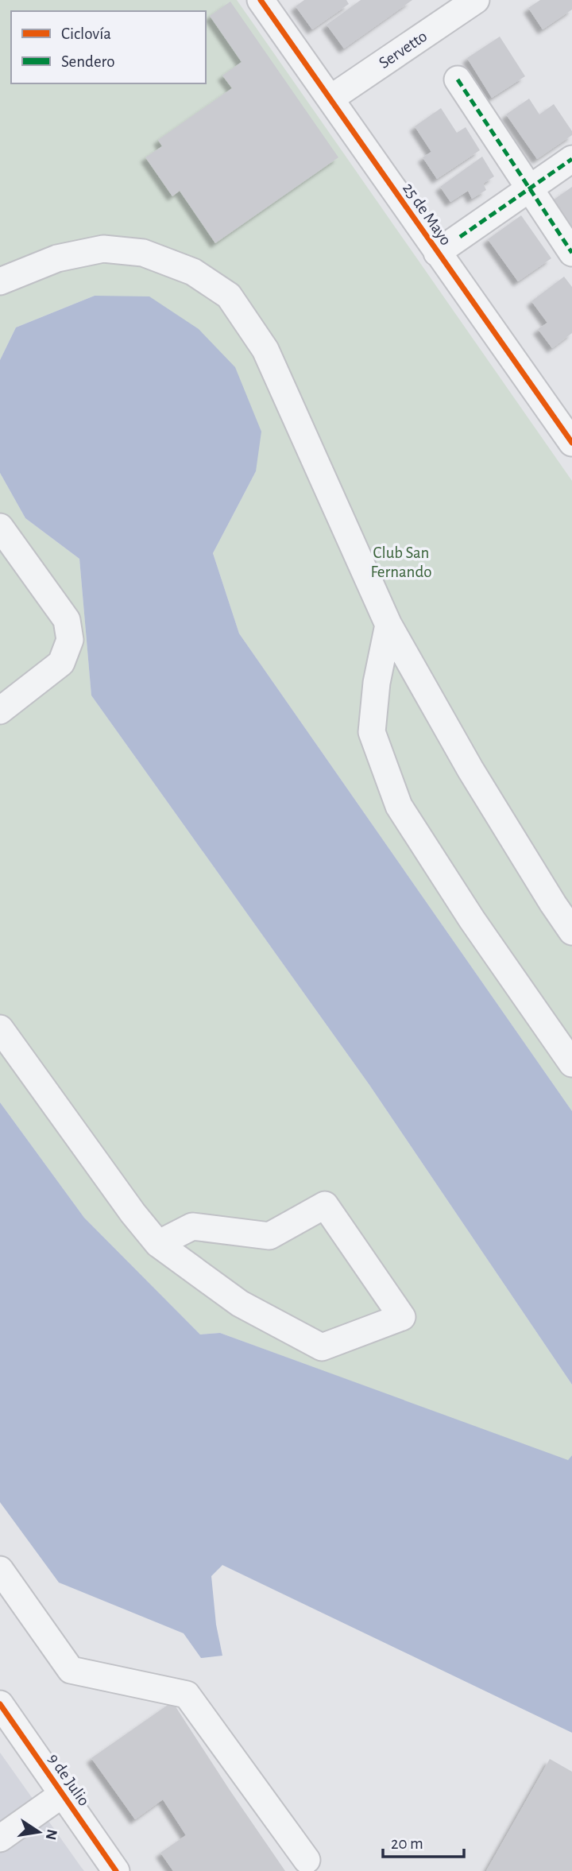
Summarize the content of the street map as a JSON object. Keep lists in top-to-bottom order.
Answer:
{
  "streets": {
    "street": ["Servetto", "25 de Mayo", "9 de Julio"]
  },
  "crossings": [
    ["Servetto", "25 de Mayo"]
  ],
  "parks": ["Club San Fernando"],
  "legend": ["Ciclovía", "Sendero"],
  "scale_bar": "20 m",
  "north": "right"
}
